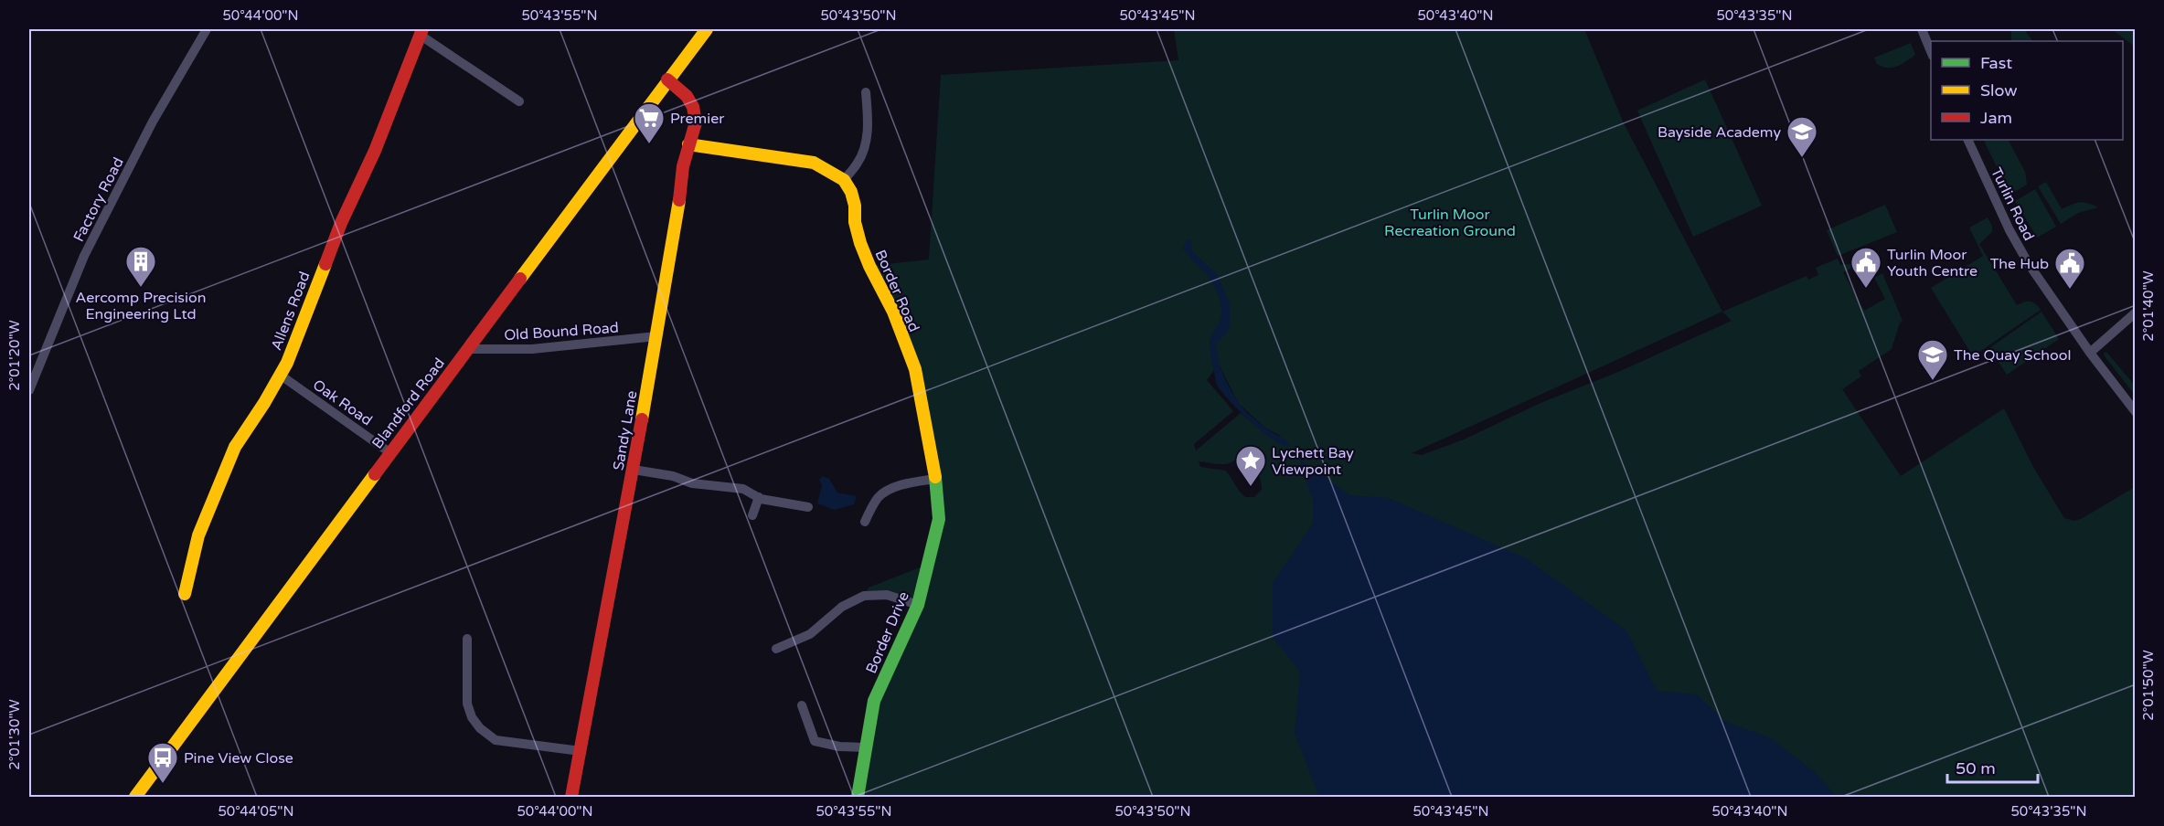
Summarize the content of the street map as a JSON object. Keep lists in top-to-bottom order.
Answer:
{
  "streets": {
    "street": [
      "Factory Road",
      "Turlin Road",
      "Border Road",
      "Allens Road",
      "Old Bound Road",
      "Oak Road",
      "Blandford Road",
      "Sandy Lane",
      "Border Drive"
    ]
  },
  "crossings": [
    ["Border Road", "Border Drive"],
    ["Allens Road", "Oak Road"],
    ["Old Bound Road", "Blandford Road"],
    ["Old Bound Road", "Sandy Lane"],
    ["Oak Road", "Blandford Road"],
    ["Blandford Road", "Sandy Lane"]
  ],
  "parks": ["Turlin Moor Recreation Ground"],
  "places": {
    "supermarket": ["Premier"],
    "school or university": ["Bayside Academy", "The Quay School"],
    "building": ["Aercomp Precision Engineering Ltd"],
    "public building": ["Turlin Moor Youth Centre", "The Hub"],
    "place": ["Lychett Bay Viewpoint"],
    "bus stop": ["Pine View Close"]
  },
  "legend": ["Fast", "Slow", "Jam"],
  "scale_bar": "50 m",
  "coordinates": [
    "50°44'00\"N",
    "50°43'55\"N",
    "50°43'50\"N",
    "50°43'45\"N",
    "50°43'40\"N",
    "50°43'35\"N",
    "2°01'40\"W",
    "2°01'20\"W",
    "2°01'50\"W",
    "2°01'30\"W",
    "50°44'05\"N"
  ]
}
